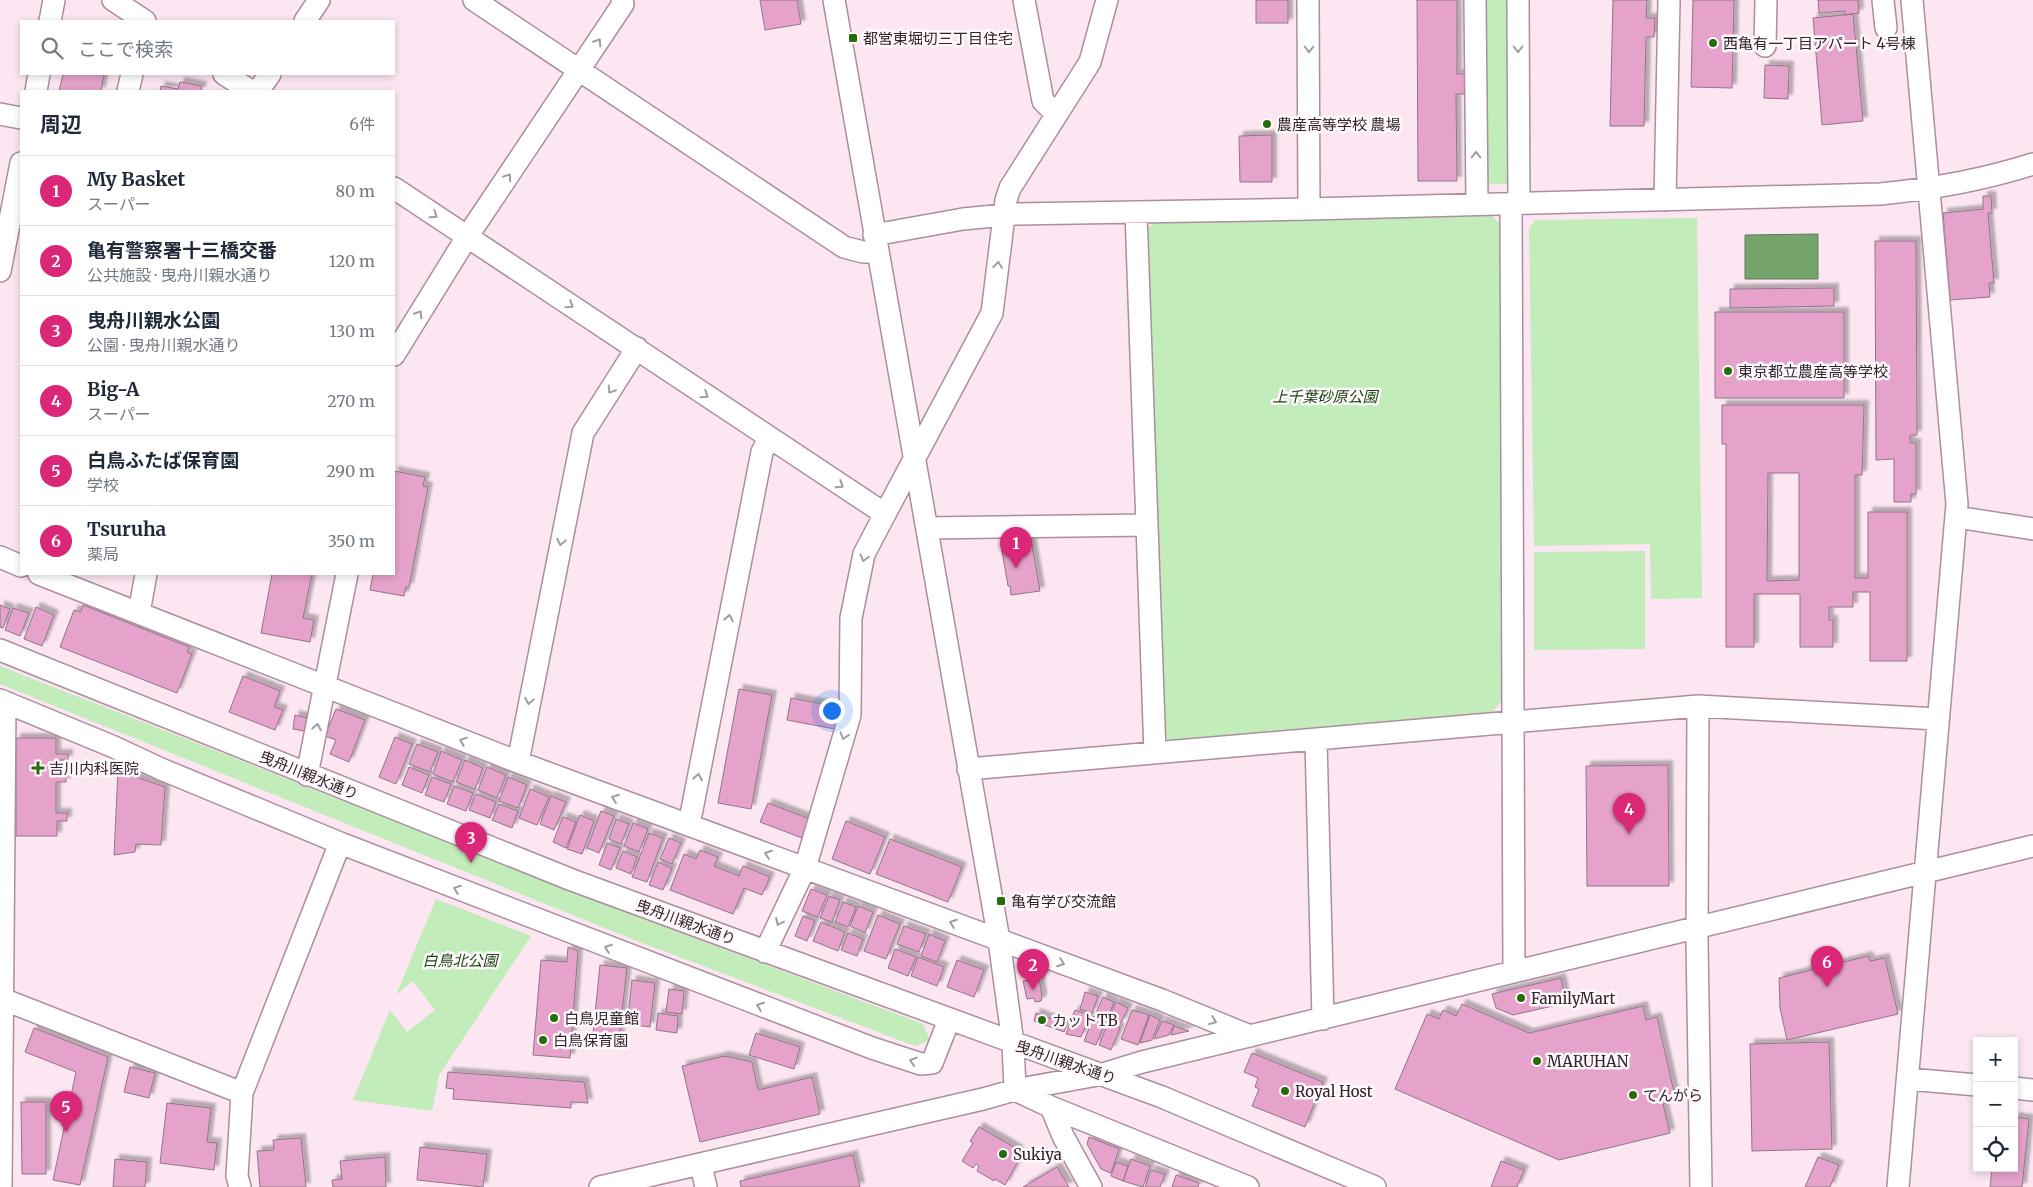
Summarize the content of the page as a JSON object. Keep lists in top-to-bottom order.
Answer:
{
  "streets": {
    "street": ["曳舟川親水通り"]
  },
  "parks": ["上千葉砂原公園", "白鳥北公園"],
  "places": {
    "transit": ["都営東堀切三丁目住宅", "亀有学び交流館"],
    "other": [
      "西亀有一丁目アパート 4号棟",
      "農産高等学校 農場",
      "東京都立農産高等学校",
      "FamilyMart",
      "白鳥児童館",
      "カットTB",
      "白鳥保育園",
      "MARUHAN",
      "Royal Host",
      "てんがら",
      "Sukiya"
    ],
    "health": ["吉川内科医院"]
  },
  "page": {
    "search": "ここで検索",
    "heading": ["周辺", "6件"],
    "list": [
      {
        "mark": "1",
        "name": "My Basket",
        "note": "スーパー",
        "value": "80 m"
      },
      {
        "mark": "2",
        "name": "亀有警察署十三橋交番",
        "note": "公共施設 · 曳舟川親水通り",
        "value": "120 m"
      },
      {
        "mark": "3",
        "name": "曳舟川親水公園",
        "note": "公園 · 曳舟川親水通り",
        "value": "130 m"
      },
      {
        "mark": "4",
        "name": "Big-A",
        "note": "スーパー",
        "value": "270 m"
      },
      {
        "mark": "5",
        "name": "白鳥ふたば保育園",
        "note": "学校",
        "value": "290 m"
      },
      {
        "mark": "6",
        "name": "Tsuruha",
        "note": "薬局",
        "value": "350 m"
      }
    ],
    "pins": [
      "1",
      "4",
      "3",
      "6",
      "2",
      "5"
    ],
    "map_buttons": ["+", "−"]
  }
}
